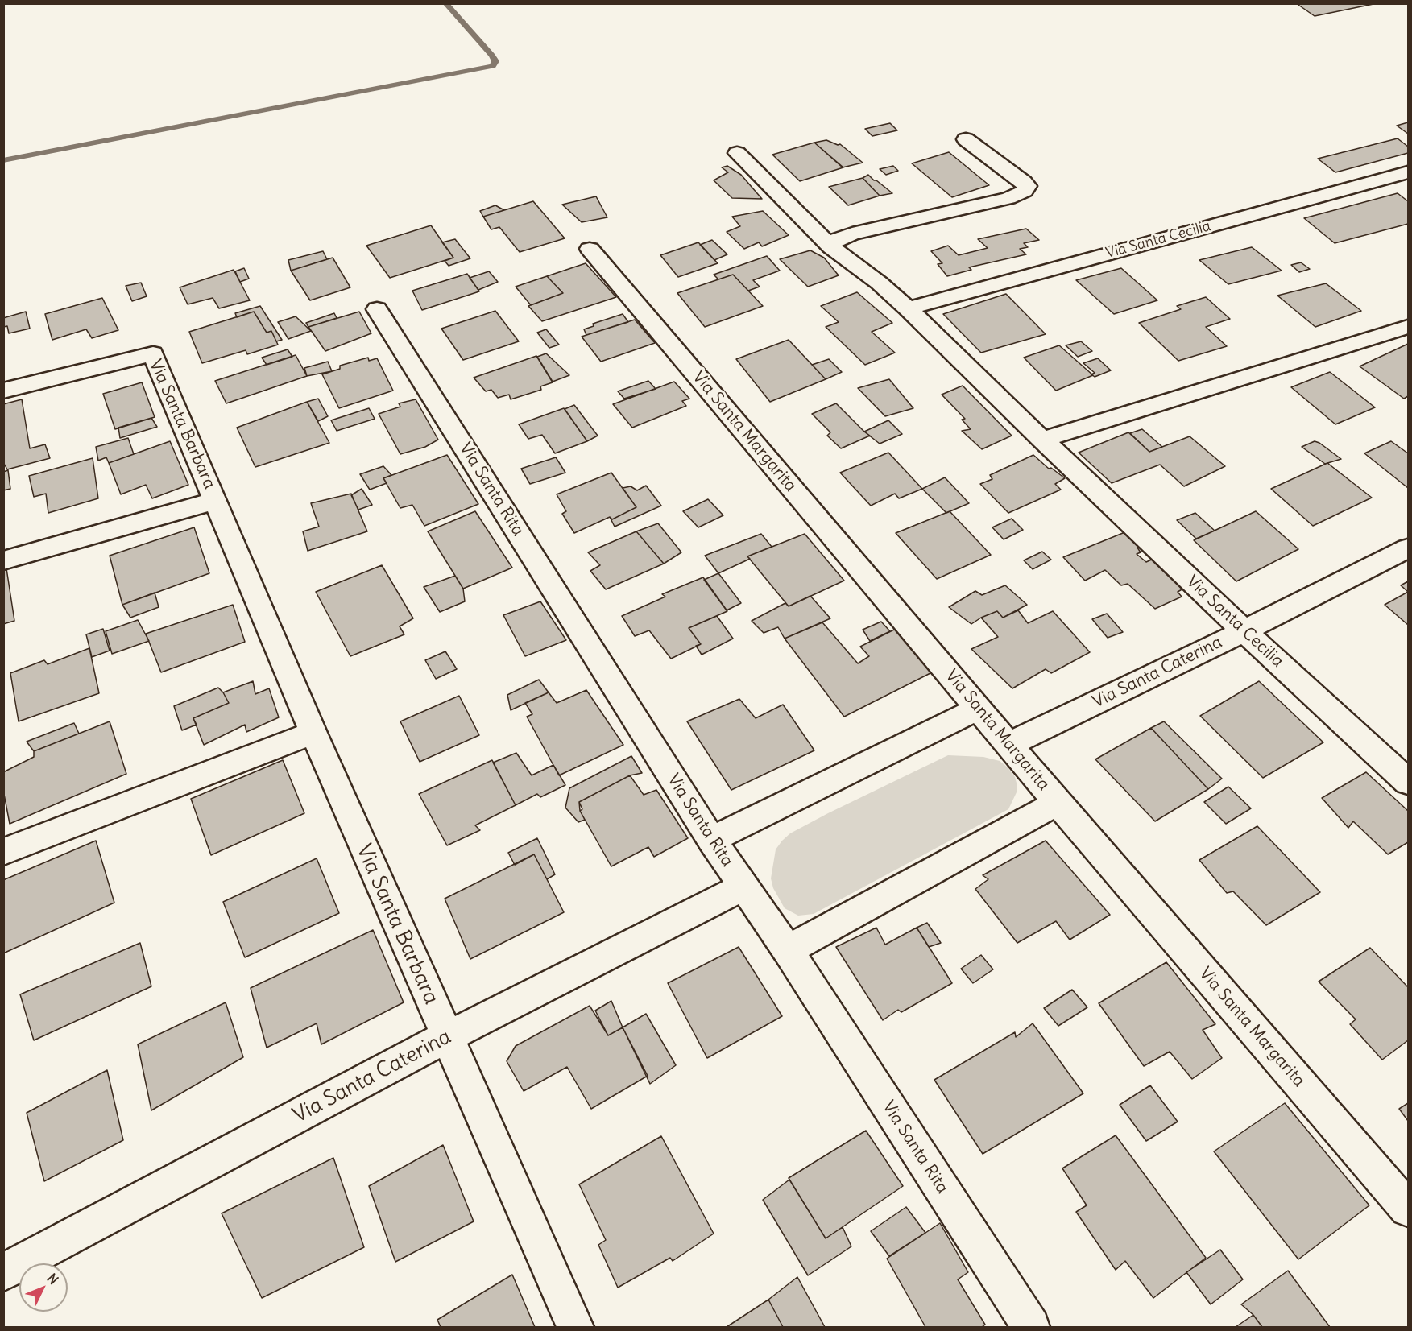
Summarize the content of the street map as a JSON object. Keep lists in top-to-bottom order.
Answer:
{
  "streets": {
    "street": [
      "Via Santa Cecilia",
      "Via Santa Barbara",
      "Via Santa Margarita",
      "Via Santa Rita",
      "Via Santa Caterina"
    ]
  },
  "crossings": [
    ["Via Santa Cecilia", "Via Santa Caterina"],
    ["Via Santa Barbara", "Via Santa Caterina"],
    ["Via Santa Margarita", "Via Santa Caterina"],
    ["Via Santa Rita", "Via Santa Caterina"]
  ],
  "north": "top right"
}
